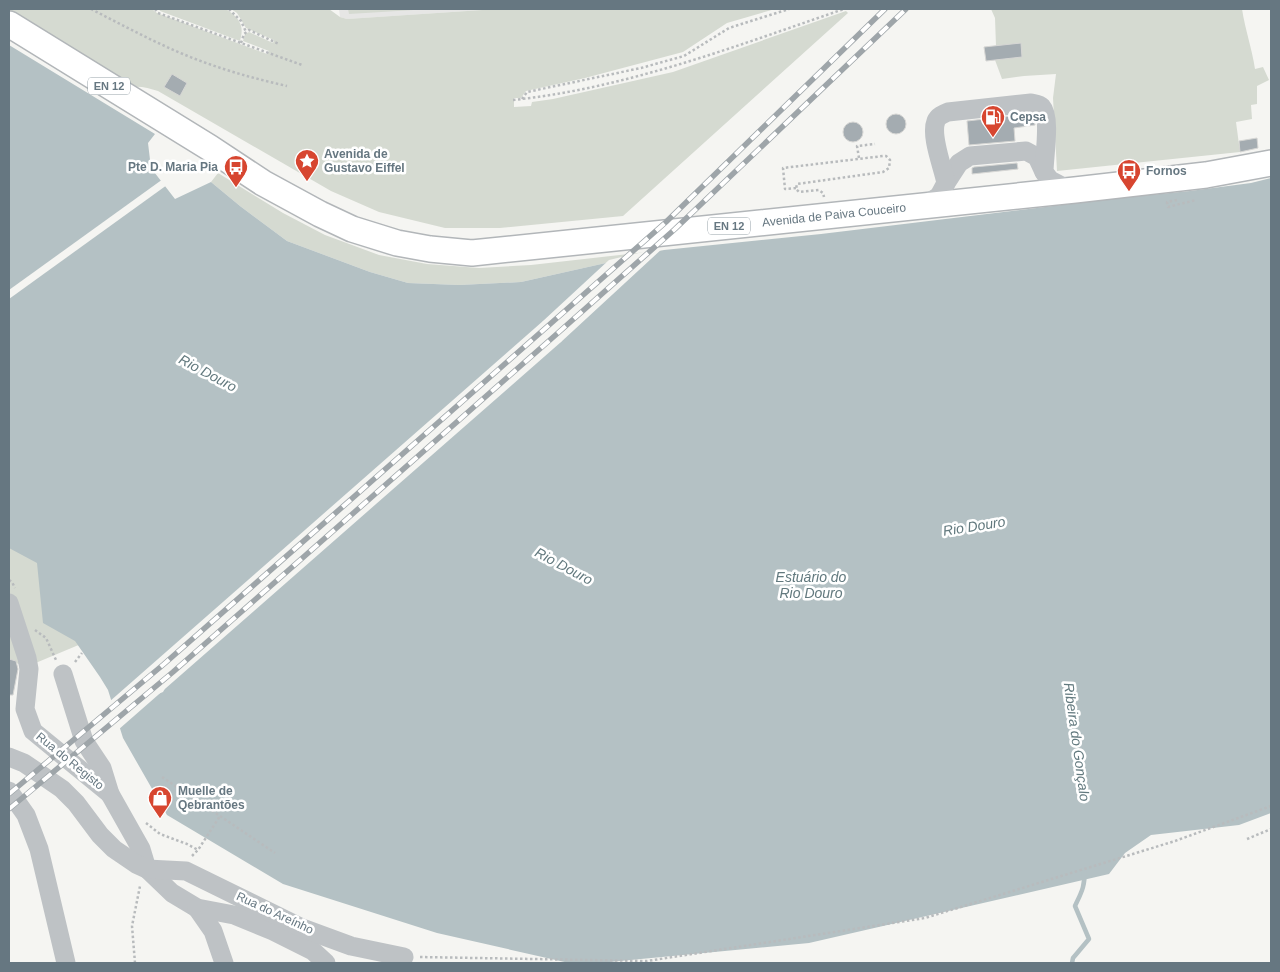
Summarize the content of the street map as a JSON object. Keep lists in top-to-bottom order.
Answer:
{
  "streets": {
    "main road": ["EN 12", "Avenida de Paiva Couceiro"],
    "street": ["Rua do Registo", "Rua do Areínho"]
  },
  "water": ["Rio Douro", "Estuário do Rio Douro", "Ribeira do Gonçalo"],
  "places": {
    "fuel station": ["Cepsa"],
    "place": ["Avenida de Gustavo Eiffel"],
    "bus stop": ["Pte D. Maria Pia", "Fornos"],
    "shop": ["Muelle de Qebrantões"]
  }
}
